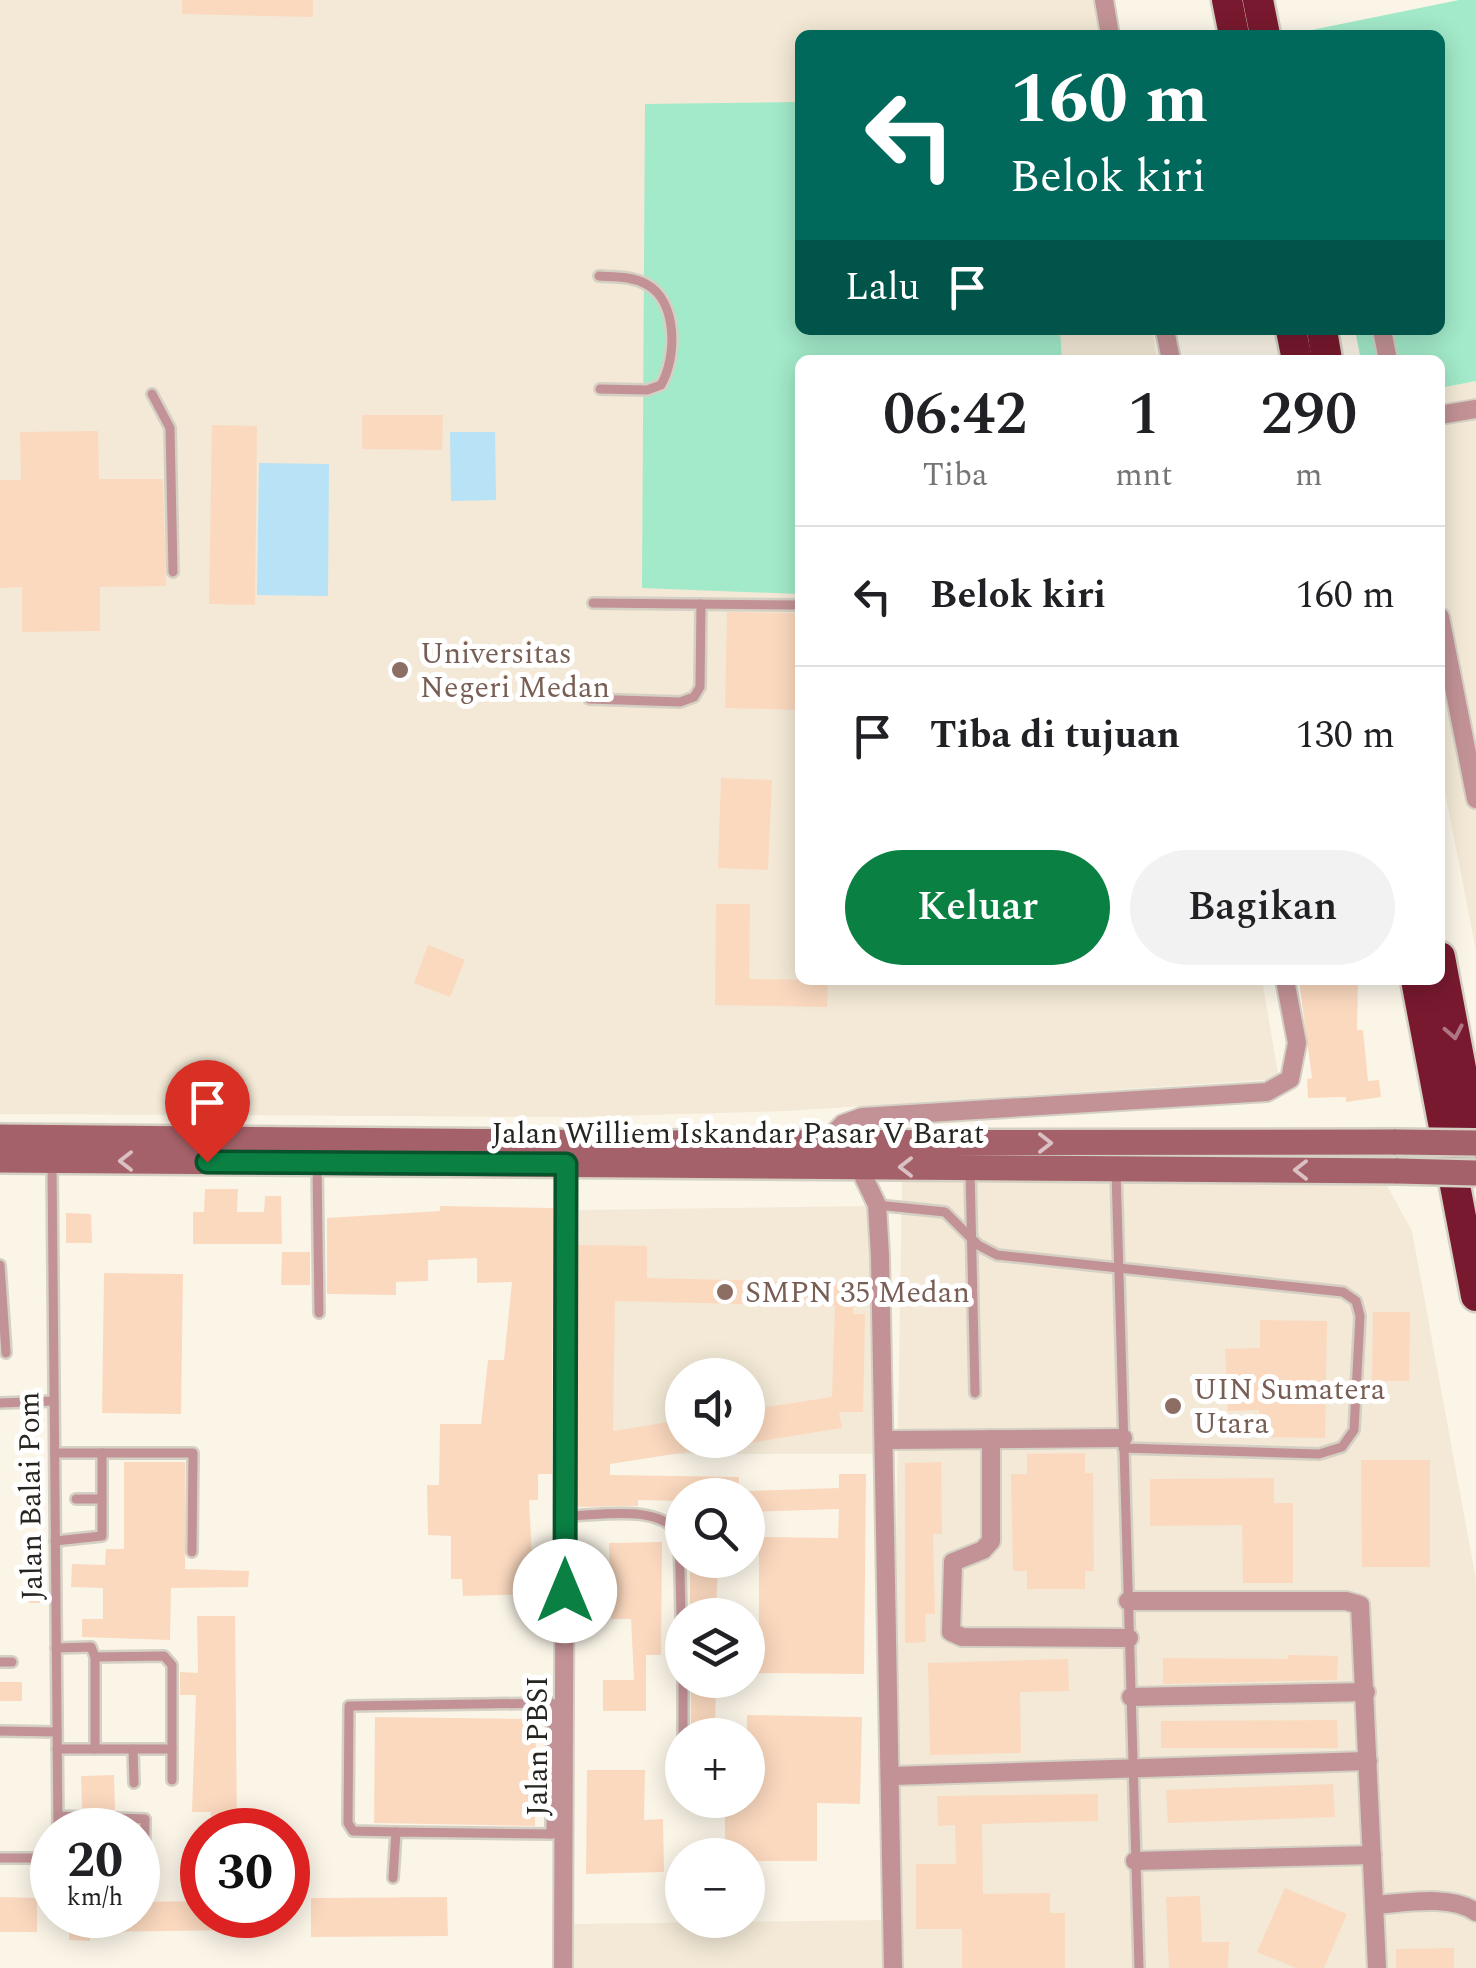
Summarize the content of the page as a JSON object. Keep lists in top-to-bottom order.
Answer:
{
  "streets": {
    "street": ["Jalan Williem Iskandar Pasar V Barat", "Jalan PBSI"],
    "lane": ["Jalan Balai Pom"]
  },
  "crossings": [
    ["Jalan Williem Iskandar Pasar V Barat", "Jalan Balai Pom"],
    ["Jalan Williem Iskandar Pasar V Barat", "Jalan PBSI"]
  ],
  "places": ["Universitas Negeri Medan", "SMPN 35 Medan", "UIN Sumatera Utara"],
  "page": {
    "turn": ["160 m", "Belok kiri"],
    "then": "Lalu",
    "eta": [
      "06:42",
      "Tiba",
      "1",
      "mnt",
      "290",
      "m"
    ],
    "list": [
      {
        "name": "Belok kiri",
        "value": "160 m"
      },
      {
        "name": "Tiba di tujuan",
        "value": "130 m"
      }
    ],
    "buttons": ["Keluar", "Bagikan"],
    "map_buttons": ["+", "−"],
    "speed": "20 km/h",
    "limit": "30"
  }
}
